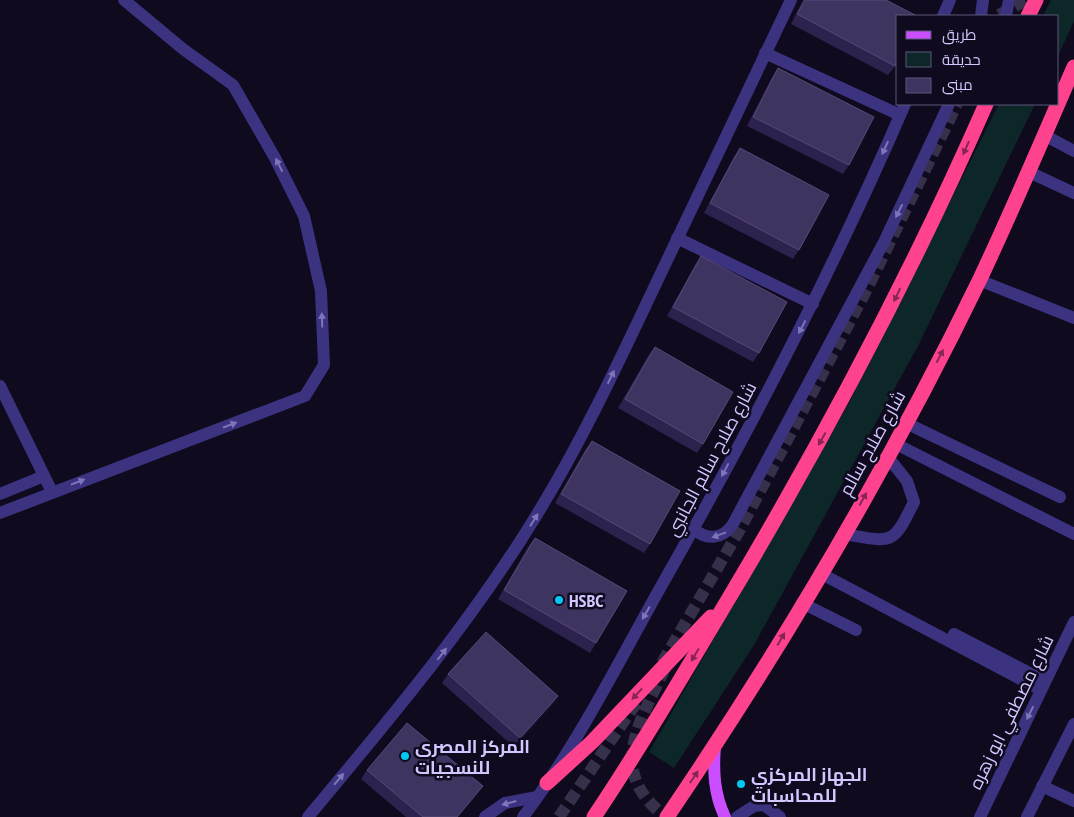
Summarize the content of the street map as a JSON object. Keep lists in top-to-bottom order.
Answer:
{
  "streets": {
    "highway": ["شارع صلاح سالم"],
    "street": ["شارع صلاح سالم الجانبي", "شارع مصطفي ابو زهره"]
  },
  "places": ["HSBC", "المركز المصرى للنسجيات", "الجهاز المركزي للمحاسبات"],
  "legend": ["طريق", "حديقة", "مبنى"]
}
